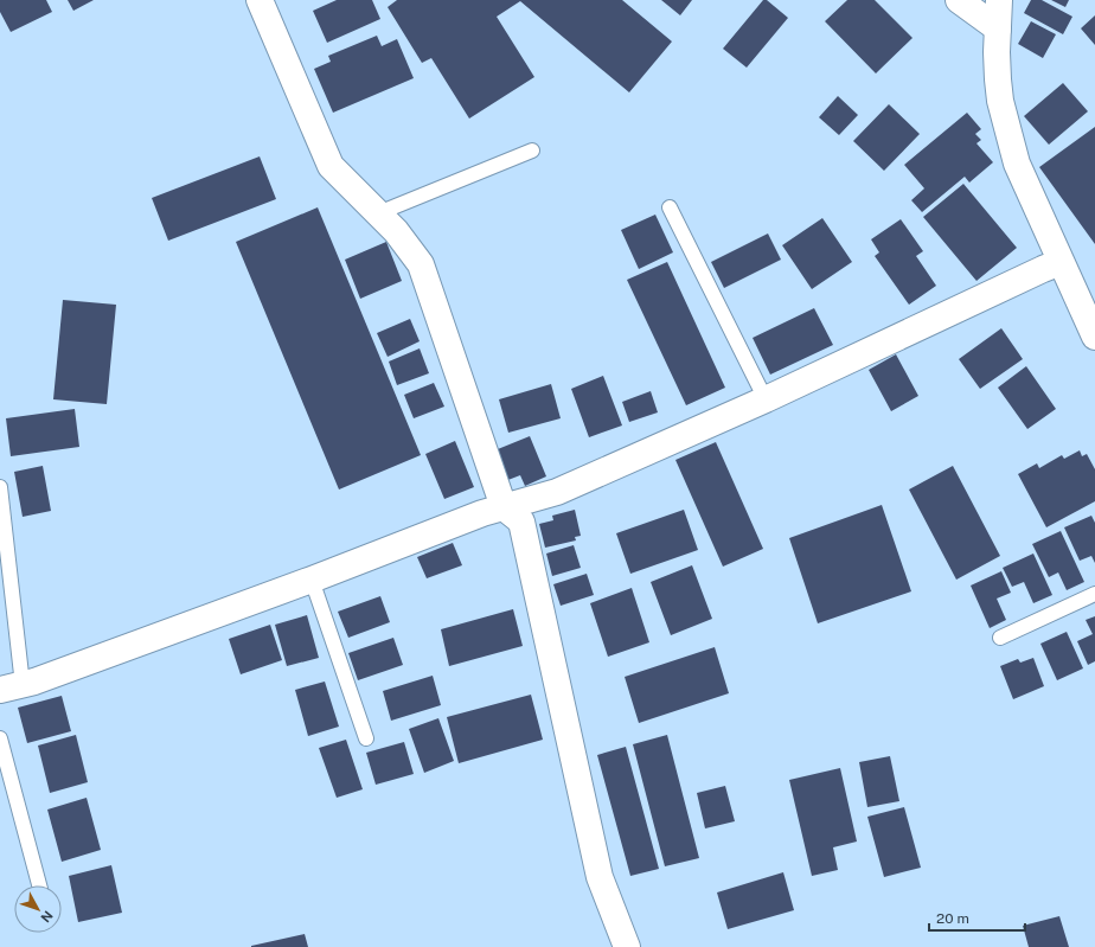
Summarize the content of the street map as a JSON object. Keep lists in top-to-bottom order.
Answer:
{
  "scale_bar": "20 m",
  "north": "bottom right"
}
